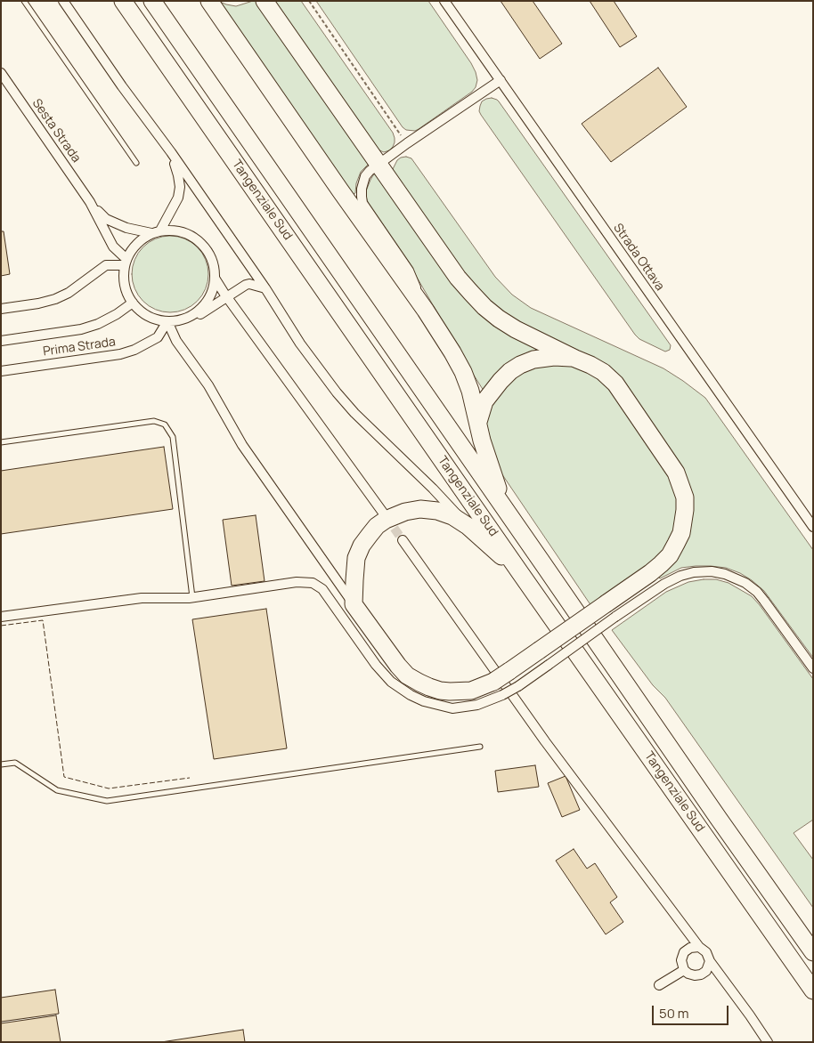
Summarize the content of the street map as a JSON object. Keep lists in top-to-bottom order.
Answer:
{
  "streets": {
    "highway": ["Tangenziale Sud"],
    "street": ["Sesta Strada", "Strada Ottava", "Prima Strada"]
  },
  "crossings": [
    ["Sesta Strada", "Prima Strada"]
  ],
  "scale_bar": "50 m"
}
